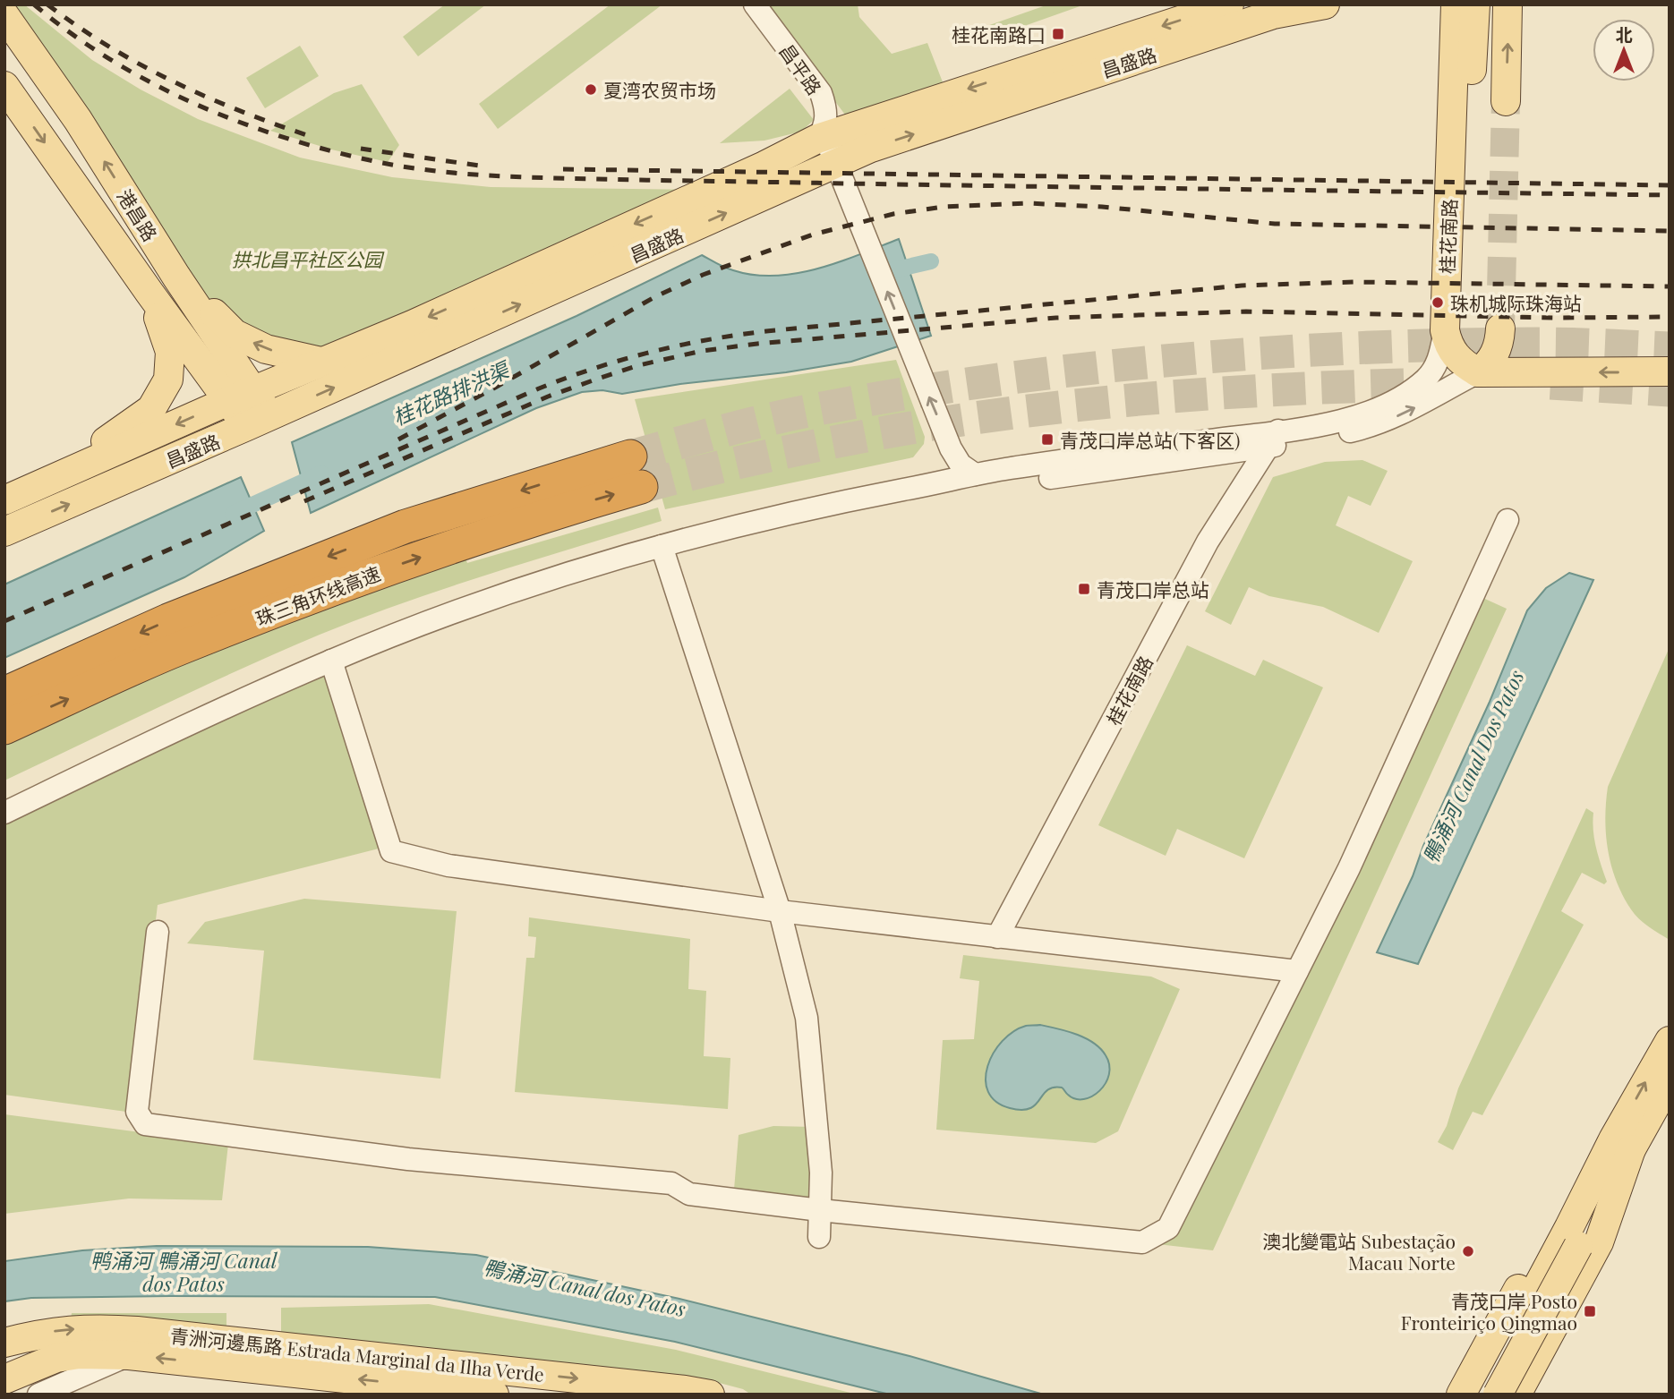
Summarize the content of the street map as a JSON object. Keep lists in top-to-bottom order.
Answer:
{
  "streets": {
    "highway": ["珠三角环线高速"],
    "main road": [
      "昌盛路",
      "港昌路",
      "桂花南路",
      "青洲河邊馬路 Estrada Marginal da Ilha Verde"
    ],
    "street": ["昌平路"]
  },
  "crossings": [
    ["昌盛路", "昌平路"],
    ["昌盛路", "港昌路"]
  ],
  "water": [
    "桂花路排洪渠",
    "鴨涌河 Canal Dos Patos",
    "鸭涌河 鴨涌河 Canal dos Patos",
    "鴨涌河 Canal dos Patos"
  ],
  "parks": ["拱北昌平社区公园"],
  "places": {
    "transit": [
      "桂花南路口",
      "青茂口岸总站(下客区)",
      "青茂口岸总站",
      "青茂口岸 Posto Fronteiriço Qingmao"
    ],
    "other": ["夏湾农贸市场", "珠机城际珠海站", "澳北變電站 Subestação Macau Norte"]
  },
  "north": "top"
}
